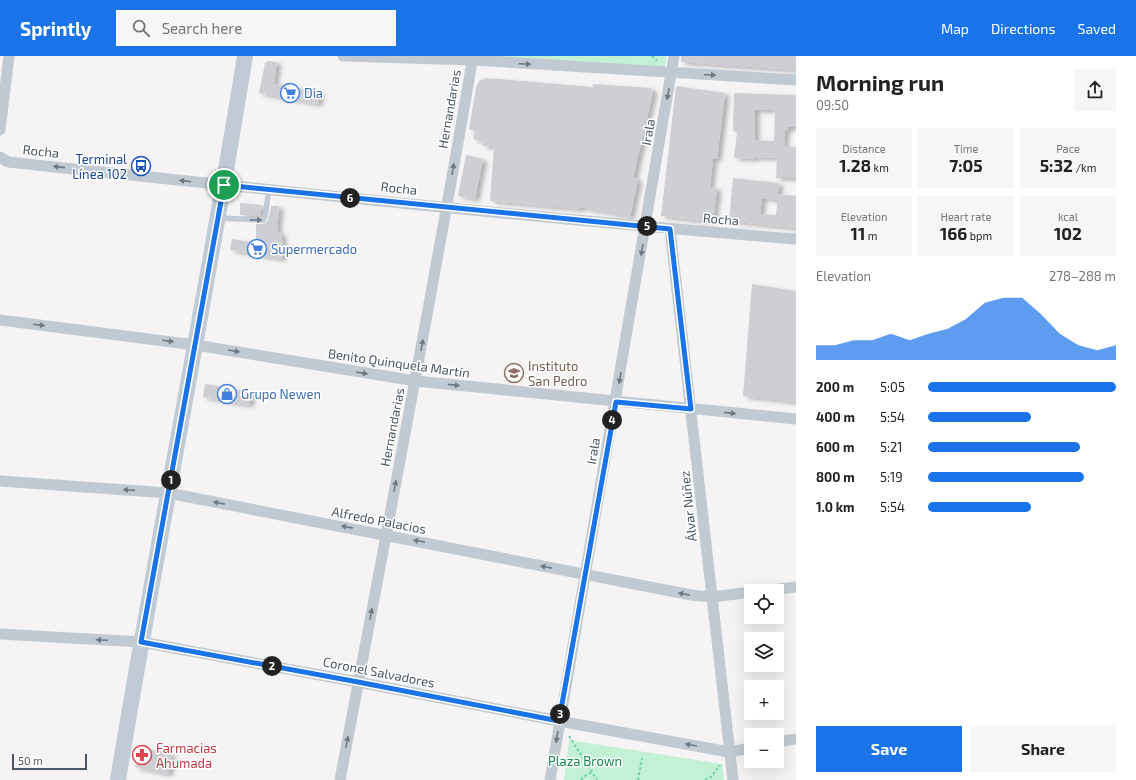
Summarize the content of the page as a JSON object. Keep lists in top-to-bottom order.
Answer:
{
  "streets": {
    "street": [
      "Hernandarias",
      "Irala",
      "Rocha",
      "Benito Quinquela Martín",
      "Álvar Núñez",
      "Alfredo Palacios",
      "Coronel Salvadores"
    ]
  },
  "crossings": [
    ["Hernandarias", "Rocha"],
    ["Hernandarias", "Benito Quinquela Martín"],
    ["Hernandarias", "Alfredo Palacios"],
    ["Hernandarias", "Coronel Salvadores"],
    ["Irala", "Rocha"],
    ["Irala", "Benito Quinquela Martín"],
    ["Irala", "Alfredo Palacios"],
    ["Irala", "Coronel Salvadores"],
    ["Rocha", "Álvar Núñez"],
    ["Benito Quinquela Martín", "Álvar Núñez"],
    ["Álvar Núñez", "Alfredo Palacios"],
    ["Álvar Núñez", "Coronel Salvadores"]
  ],
  "one_way": [
    "Hernandarias",
    "Irala",
    "Benito Quinquela Martín",
    "Alfredo Palacios",
    "Coronel Salvadores"
  ],
  "parks": ["Plaza Brown"],
  "places": {
    "supermarket": ["Dia", "Supermercado"],
    "bus stop": ["Terminal Línea 102"],
    "school or university": ["Instituto San Pedro"],
    "shop": ["Grupo Newen"],
    "pharmacy": ["Farmacias Ahumada"]
  },
  "scale_bar": "50 m",
  "page": {
    "header": "Sprintly",
    "search": "Search here",
    "nav": ["Map", "Directions", "Saved"],
    "heading": ["Morning run", "09:50"],
    "stats": [
      ["Distance", "1.28 km"],
      ["Time", "7:05"],
      ["Pace", "5:32 /km"],
      ["Elevation", "11 m"],
      ["Heart rate", "166 bpm"],
      ["kcal", "102"]
    ],
    "pins": [
      "6",
      "5",
      "4",
      "1",
      "2",
      "3"
    ],
    "chart": ["Elevation", "278–288 m"],
    "list": [
      {
        "name": "200 m",
        "note": "5:05"
      },
      {
        "name": "400 m",
        "note": "5:54"
      },
      {
        "name": "600 m",
        "note": "5:21"
      },
      {
        "name": "800 m",
        "note": "5:19"
      },
      {
        "name": "1.0 km",
        "note": "5:54"
      }
    ],
    "map_buttons": ["+", "−"],
    "buttons": ["Save", "Share"],
    "scale": "50 m"
  }
}
